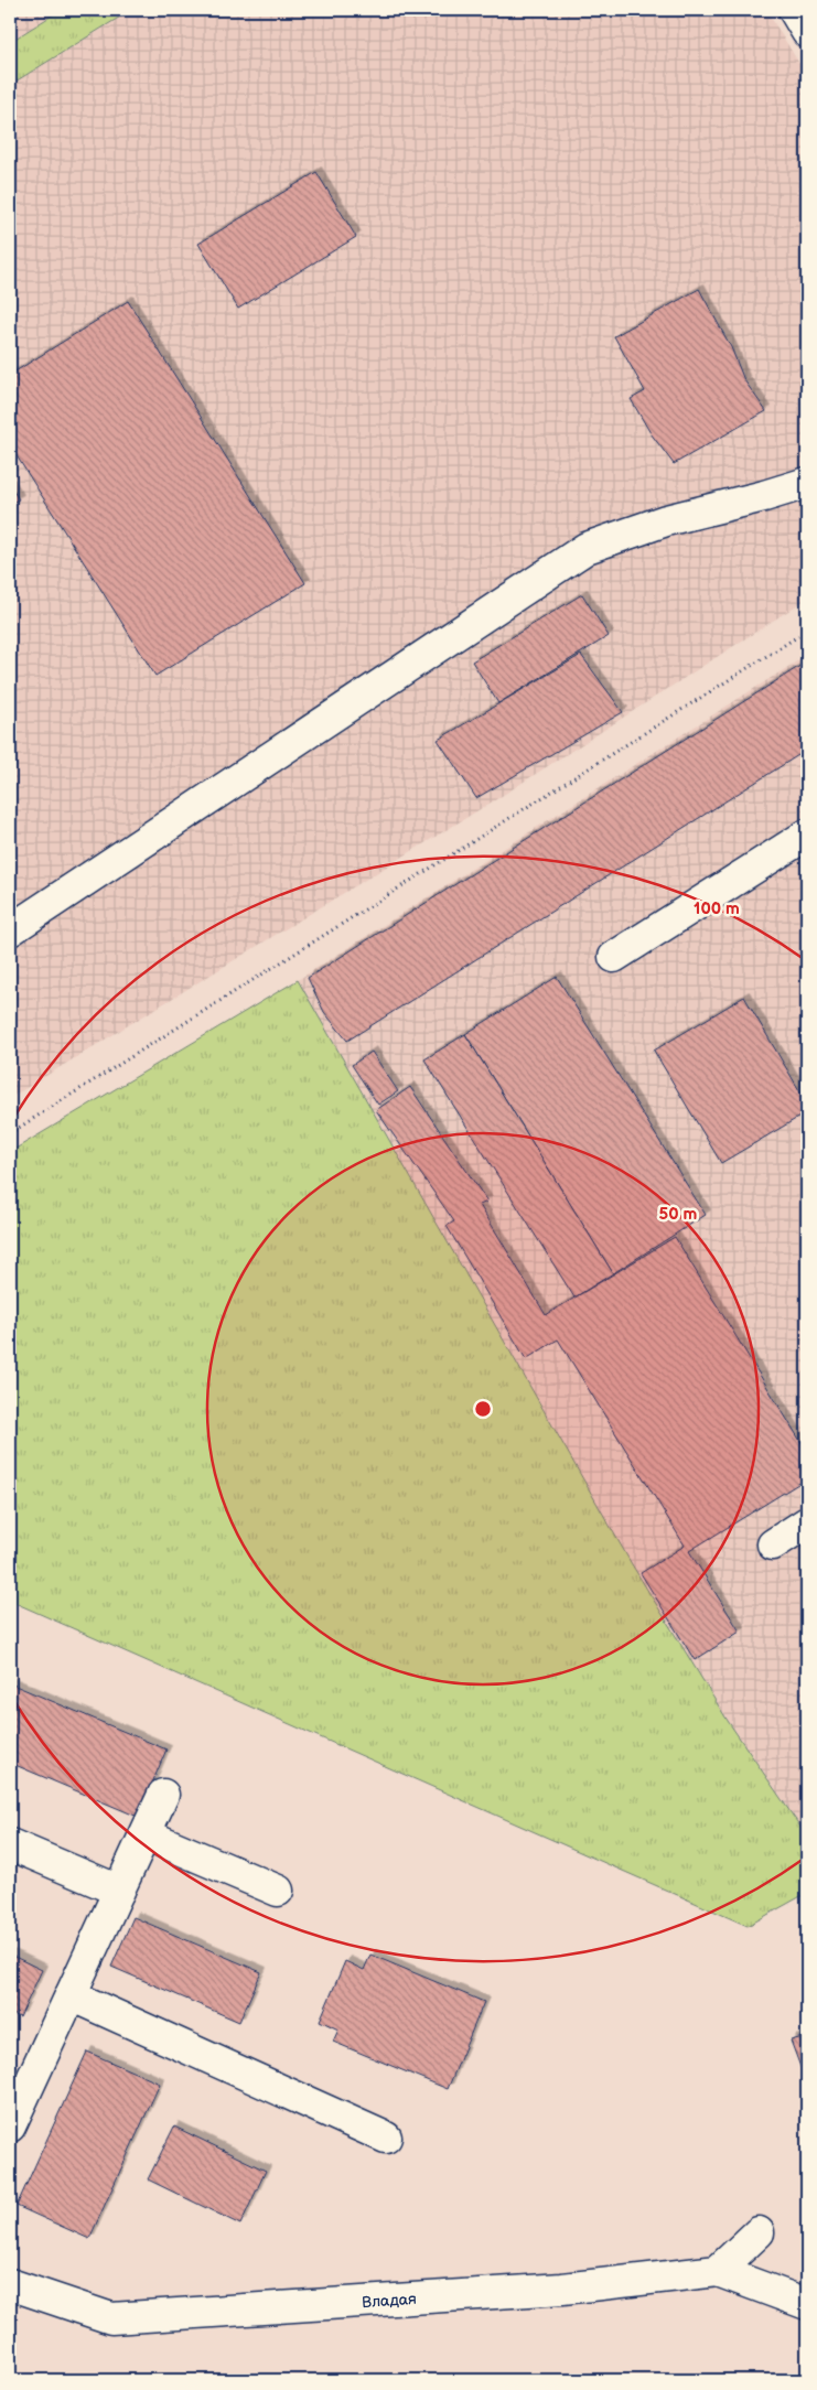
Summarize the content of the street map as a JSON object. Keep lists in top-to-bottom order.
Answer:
{
  "streets": {
    "street": ["Владая"]
  },
  "rings": ["100 m", "50 m"]
}
